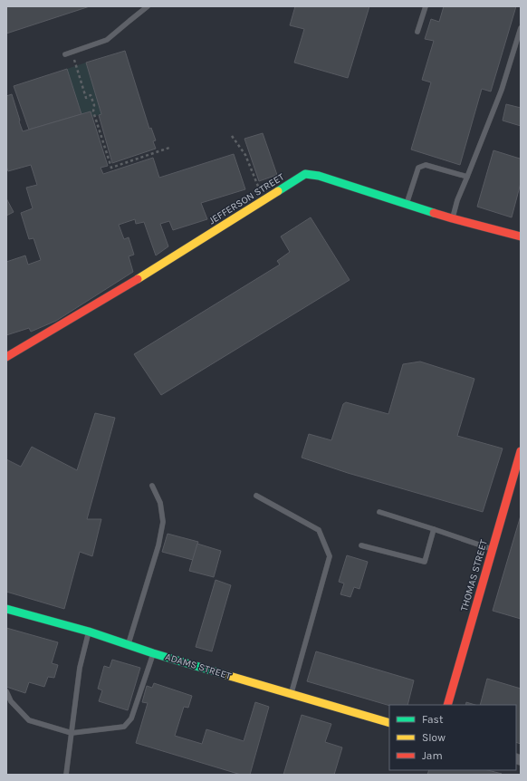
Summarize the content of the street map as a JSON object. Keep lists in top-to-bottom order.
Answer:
{
  "streets": {
    "street": ["JEFFERSON STREET", "THOMAS STREET", "ADAMS STREET"]
  },
  "legend": ["Fast", "Slow", "Jam"]
}
